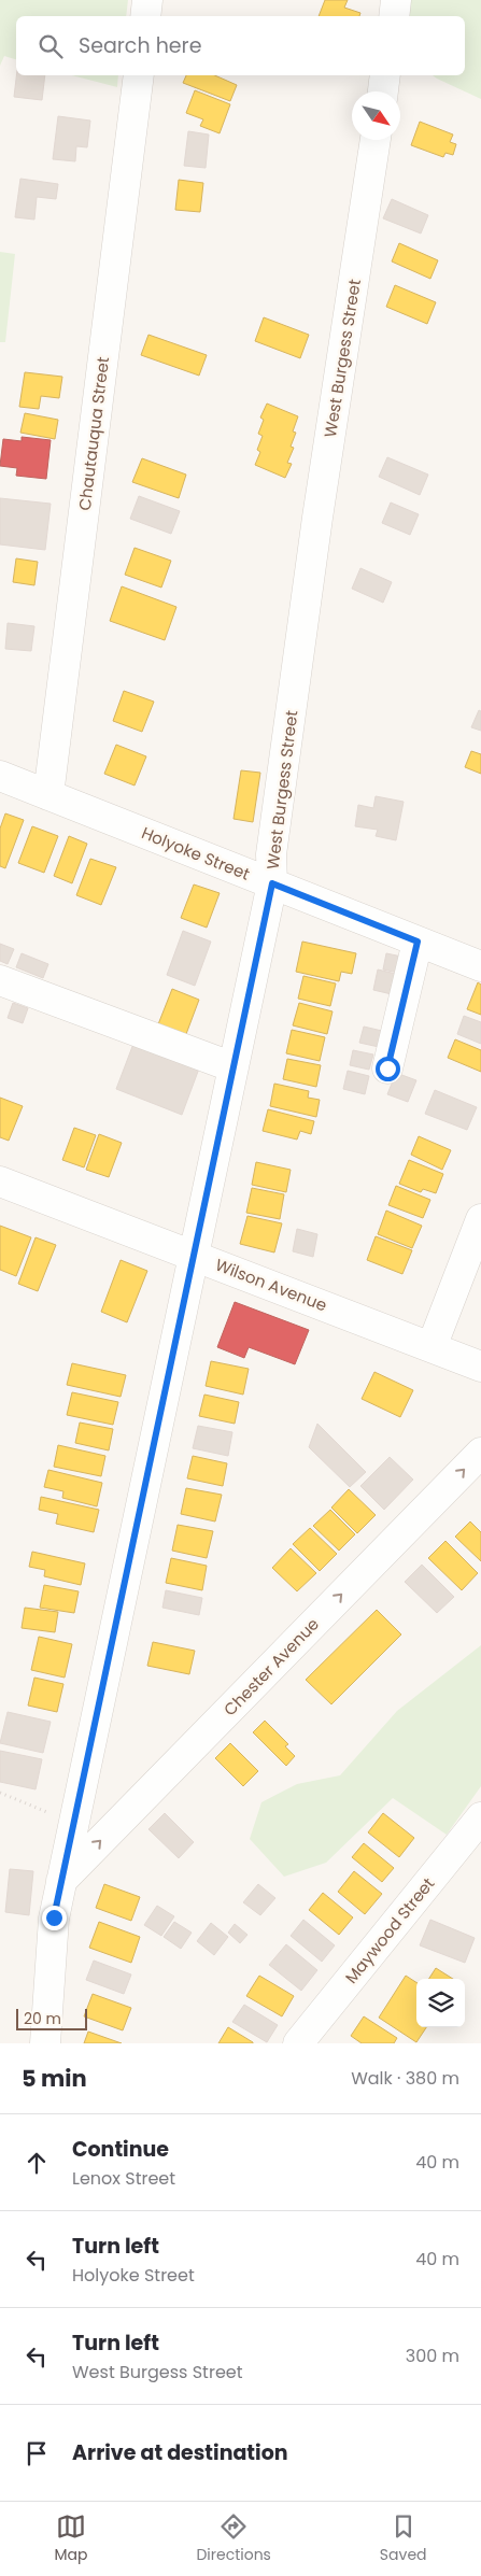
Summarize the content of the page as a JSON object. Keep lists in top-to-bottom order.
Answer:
{
  "streets": {
    "street": [
      "West Burgess Street",
      "Chautauqua Street",
      "Holyoke Street",
      "Wilson Avenue",
      "Chester Avenue",
      "Maywood Street"
    ]
  },
  "crossings": [
    ["West Burgess Street", "Holyoke Street"],
    ["West Burgess Street", "Wilson Avenue"],
    ["West Burgess Street", "Chester Avenue"],
    ["Chautauqua Street", "Holyoke Street"]
  ],
  "one_way": ["Chester Avenue"],
  "scale_bar": "20 m",
  "north": "bottom right",
  "page": {
    "search": "Search here",
    "scale": "20 m",
    "heading": ["5 min", "Walk · 380 m"],
    "list": [
      ["Continue", "Lenox Street", "40 m"],
      ["Turn left", "Holyoke Street", "40 m"],
      ["Turn left", "West Burgess Street", "300 m"],
      "Arrive at destination"
    ],
    "nav": ["Map", "Directions", "Saved"]
  }
}
